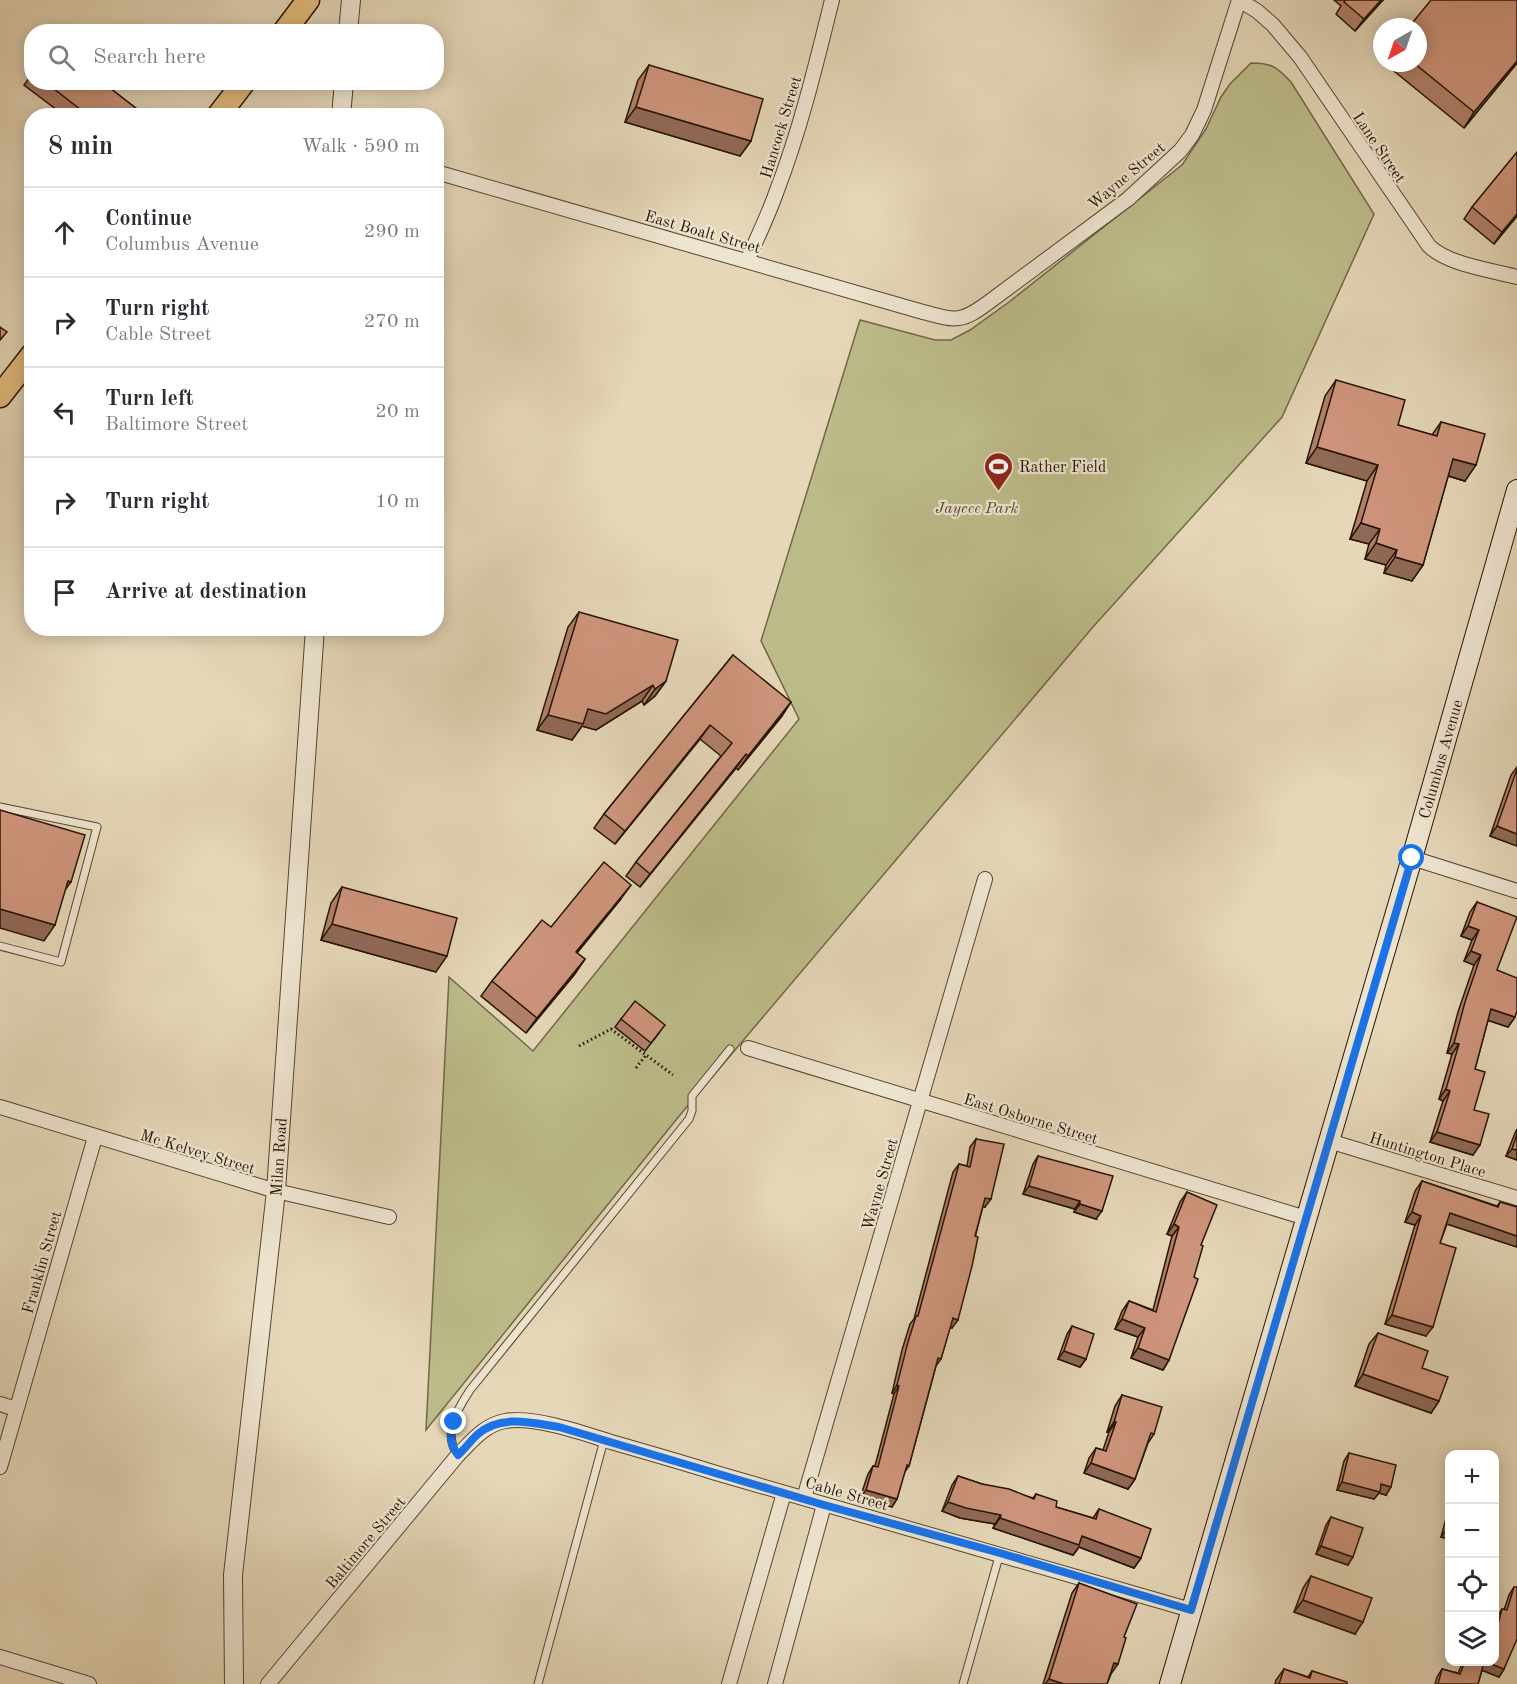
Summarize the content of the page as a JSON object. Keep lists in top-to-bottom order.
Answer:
{
  "streets": {
    "main road": ["Columbus Avenue"],
    "street": [
      "Hancock Street",
      "Lane Street",
      "Wayne Street",
      "East Boalt Street",
      "East Osborne Street",
      "Mc Kelvey Street",
      "Huntington Place",
      "Milan Road",
      "Franklin Street",
      "Cable Street",
      "Baltimore Street"
    ]
  },
  "crossings": [
    ["Hancock Street", "East Boalt Street"],
    ["Lane Street", "Wayne Street"],
    ["Wayne Street", "East Boalt Street"],
    ["Wayne Street", "East Osborne Street"],
    ["Wayne Street", "Cable Street"],
    ["Columbus Avenue", "East Osborne Street"],
    ["Columbus Avenue", "Huntington Place"],
    ["Columbus Avenue", "Cable Street"],
    ["Mc Kelvey Street", "Milan Road"],
    ["Mc Kelvey Street", "Franklin Street"],
    ["Cable Street", "Baltimore Street"]
  ],
  "parks": ["Jaycee Park"],
  "places": {
    "sports": ["Rather Field"]
  },
  "north": "bottom left",
  "page": {
    "search": "Search here",
    "heading": ["8 min", "Walk · 590 m"],
    "list": [
      ["Continue", "Columbus Avenue", "290 m"],
      ["Turn right", "Cable Street", "270 m"],
      ["Turn left", "Baltimore Street", "20 m"],
      ["Turn right", "10 m"],
      "Arrive at destination"
    ],
    "map_buttons": ["+", "−"]
  }
}
